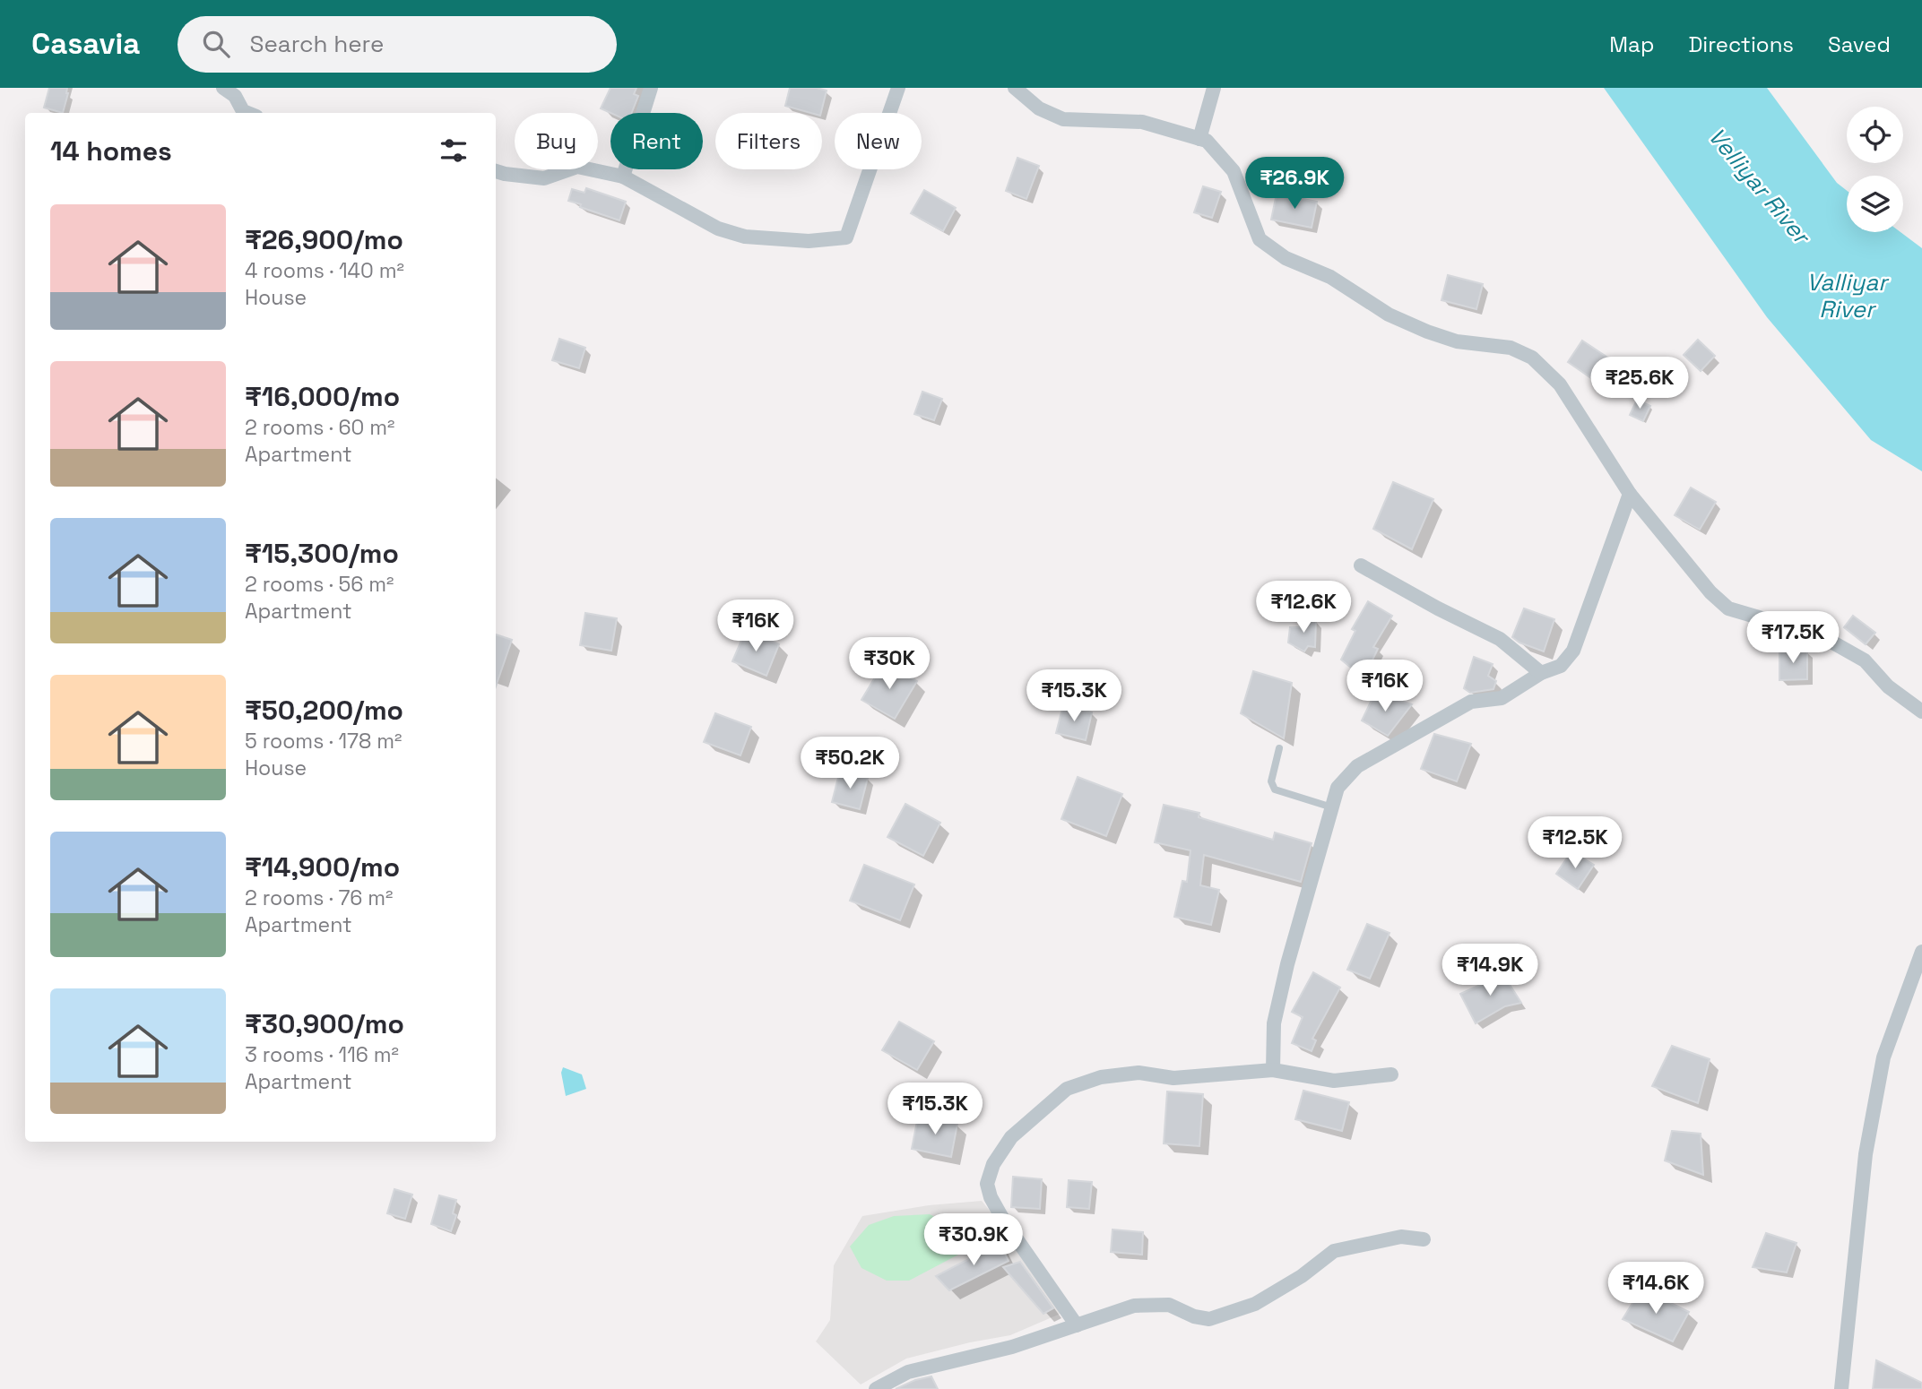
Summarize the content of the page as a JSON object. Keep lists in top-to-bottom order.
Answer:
{
  "water": ["Velliyar River", "Valliyar River"],
  "page": {
    "header": "Casavia",
    "search": "Search here",
    "nav": ["Map", "Directions", "Saved"],
    "chip": [
      "Buy",
      "Rent",
      "Filters",
      "New"
    ],
    "heading": "14 homes",
    "price": [
      "₹26.9K",
      "₹25.6K",
      "₹12.6K",
      "₹16K",
      "₹17.5K",
      "₹30K",
      "₹16K",
      "₹15.3K",
      "₹50.2K",
      "₹12.5K",
      "₹14.9K",
      "₹15.3K",
      "₹30.9K",
      "₹14.6K"
    ],
    "list": [
      {
        "name": "₹26,900/mo",
        "note": "4 rooms · 140 m² · House"
      },
      {
        "name": "₹16,000/mo",
        "note": "2 rooms · 60 m² · Apartment"
      },
      {
        "name": "₹15,300/mo",
        "note": "2 rooms · 56 m² · Apartment"
      },
      {
        "name": "₹50,200/mo",
        "note": "5 rooms · 178 m² · House"
      },
      {
        "name": "₹14,900/mo",
        "note": "2 rooms · 76 m² · Apartment"
      },
      {
        "name": "₹30,900/mo",
        "note": "3 rooms · 116 m² · Apartment"
      }
    ]
  }
}
